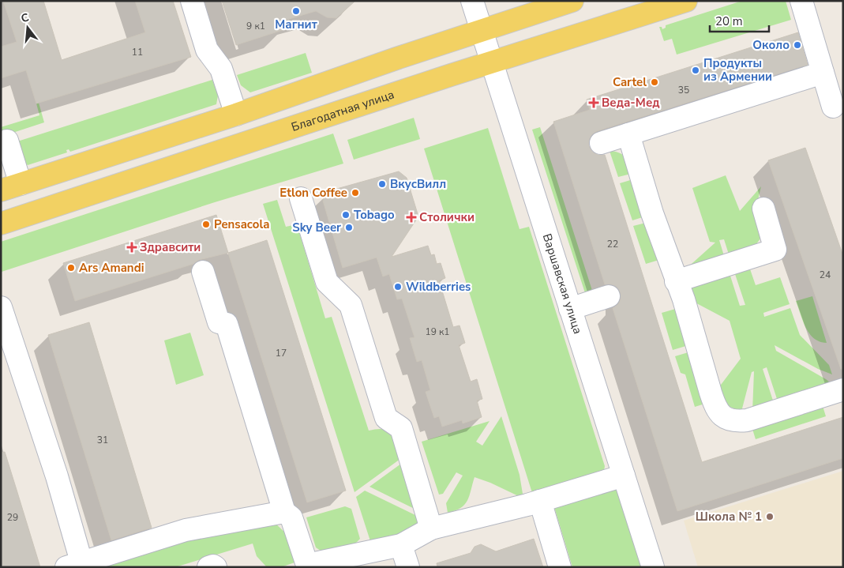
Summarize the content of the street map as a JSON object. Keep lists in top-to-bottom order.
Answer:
{
  "streets": {
    "main road": ["Благодатная улица"],
    "street": ["Варшавская улица"]
  },
  "crossings": [
    ["Благодатная улица", "Варшавская улица"]
  ],
  "places": {
    "other": [
      "Магнит",
      "Около",
      "Продукты из Армении",
      "Cartel",
      "ВкусВилл",
      "Etlon Coffee",
      "Tobago",
      "Pensacola",
      "Sky Beer",
      "Ars Amandi",
      "Wildberries",
      "Школа № 1"
    ],
    "health": ["Веда-Мед", "Столички", "Здравсити"]
  },
  "house_numbers": [
    "9 к1",
    "11",
    "35",
    "22",
    "24",
    "19 к1",
    "17",
    "31",
    "29"
  ],
  "scale_bar": "20 m",
  "north": "top"
}
